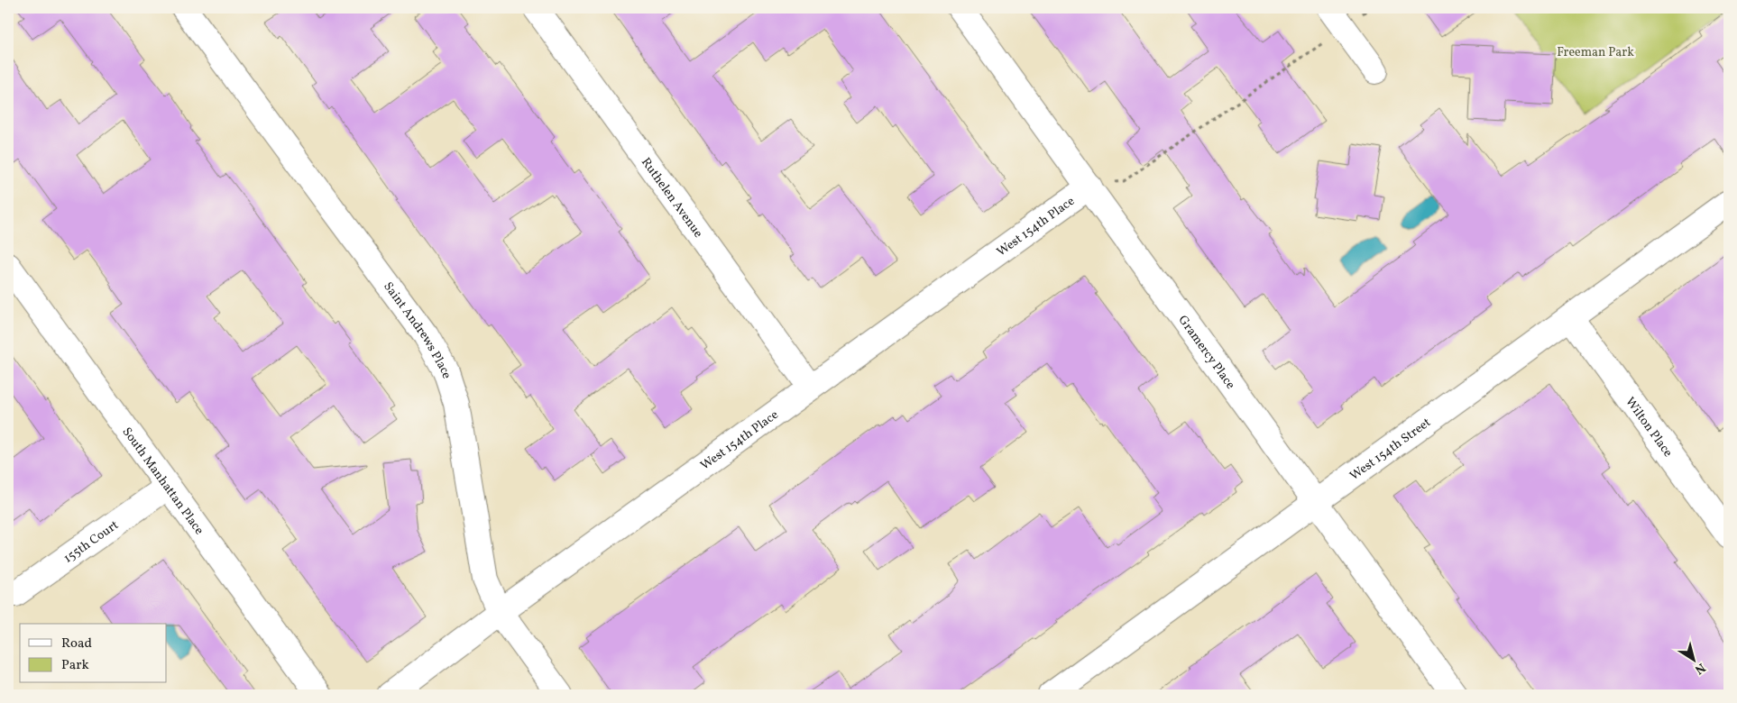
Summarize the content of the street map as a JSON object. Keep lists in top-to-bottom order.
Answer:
{
  "streets": {
    "street": [
      "Ruthelen Avenue",
      "West 154th Place",
      "Saint Andrews Place",
      "Gramercy Place",
      "Wilton Place",
      "West 154th Street",
      "South Manhattan Place",
      "155th Court"
    ]
  },
  "crossings": [
    ["Ruthelen Avenue", "West 154th Place"],
    ["West 154th Place", "Saint Andrews Place"],
    ["West 154th Place", "Gramercy Place"],
    ["Gramercy Place", "West 154th Street"],
    ["Wilton Place", "West 154th Street"],
    ["South Manhattan Place", "155th Court"]
  ],
  "parks": ["Freeman Park"],
  "legend": ["Road", "Park"],
  "north": "bottom right"
}
